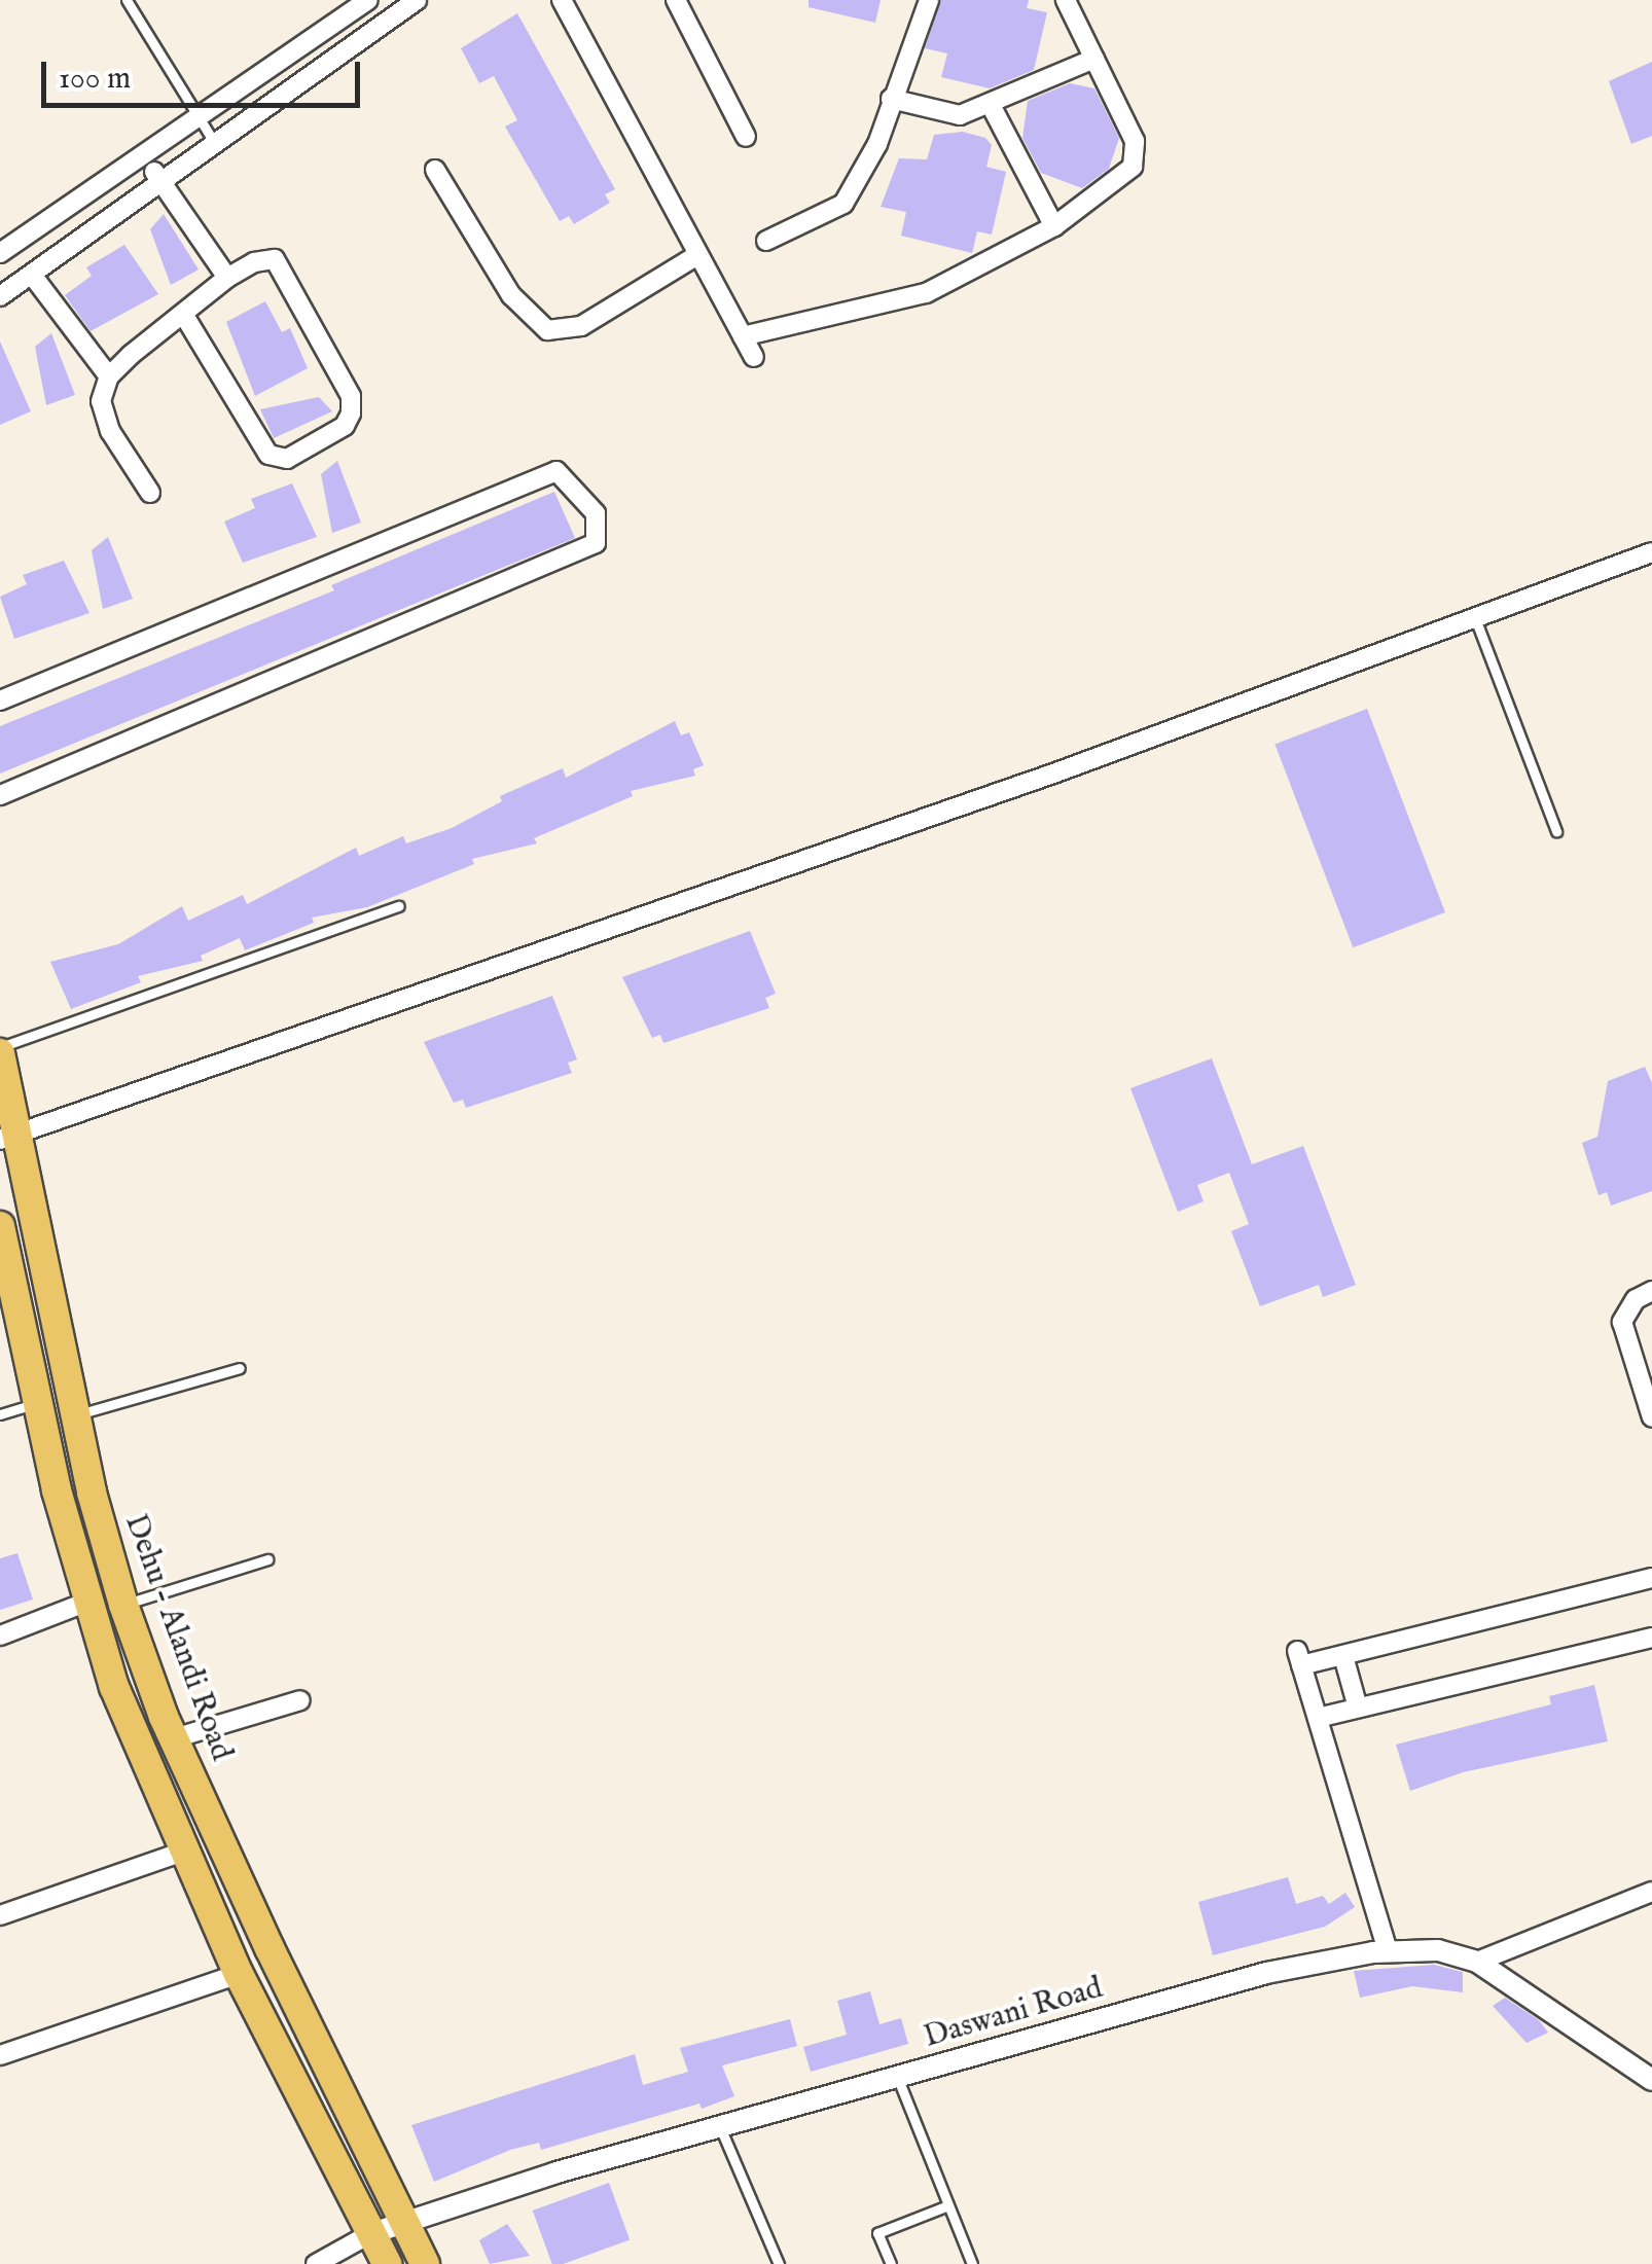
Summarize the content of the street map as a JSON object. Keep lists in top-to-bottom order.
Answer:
{
  "streets": {
    "main road": ["Dehu - Alandi Road"],
    "street": ["Daswani Road"]
  },
  "crossings": [
    ["Dehu - Alandi Road", "Daswani Road"]
  ],
  "scale_bar": "100 m"
}
